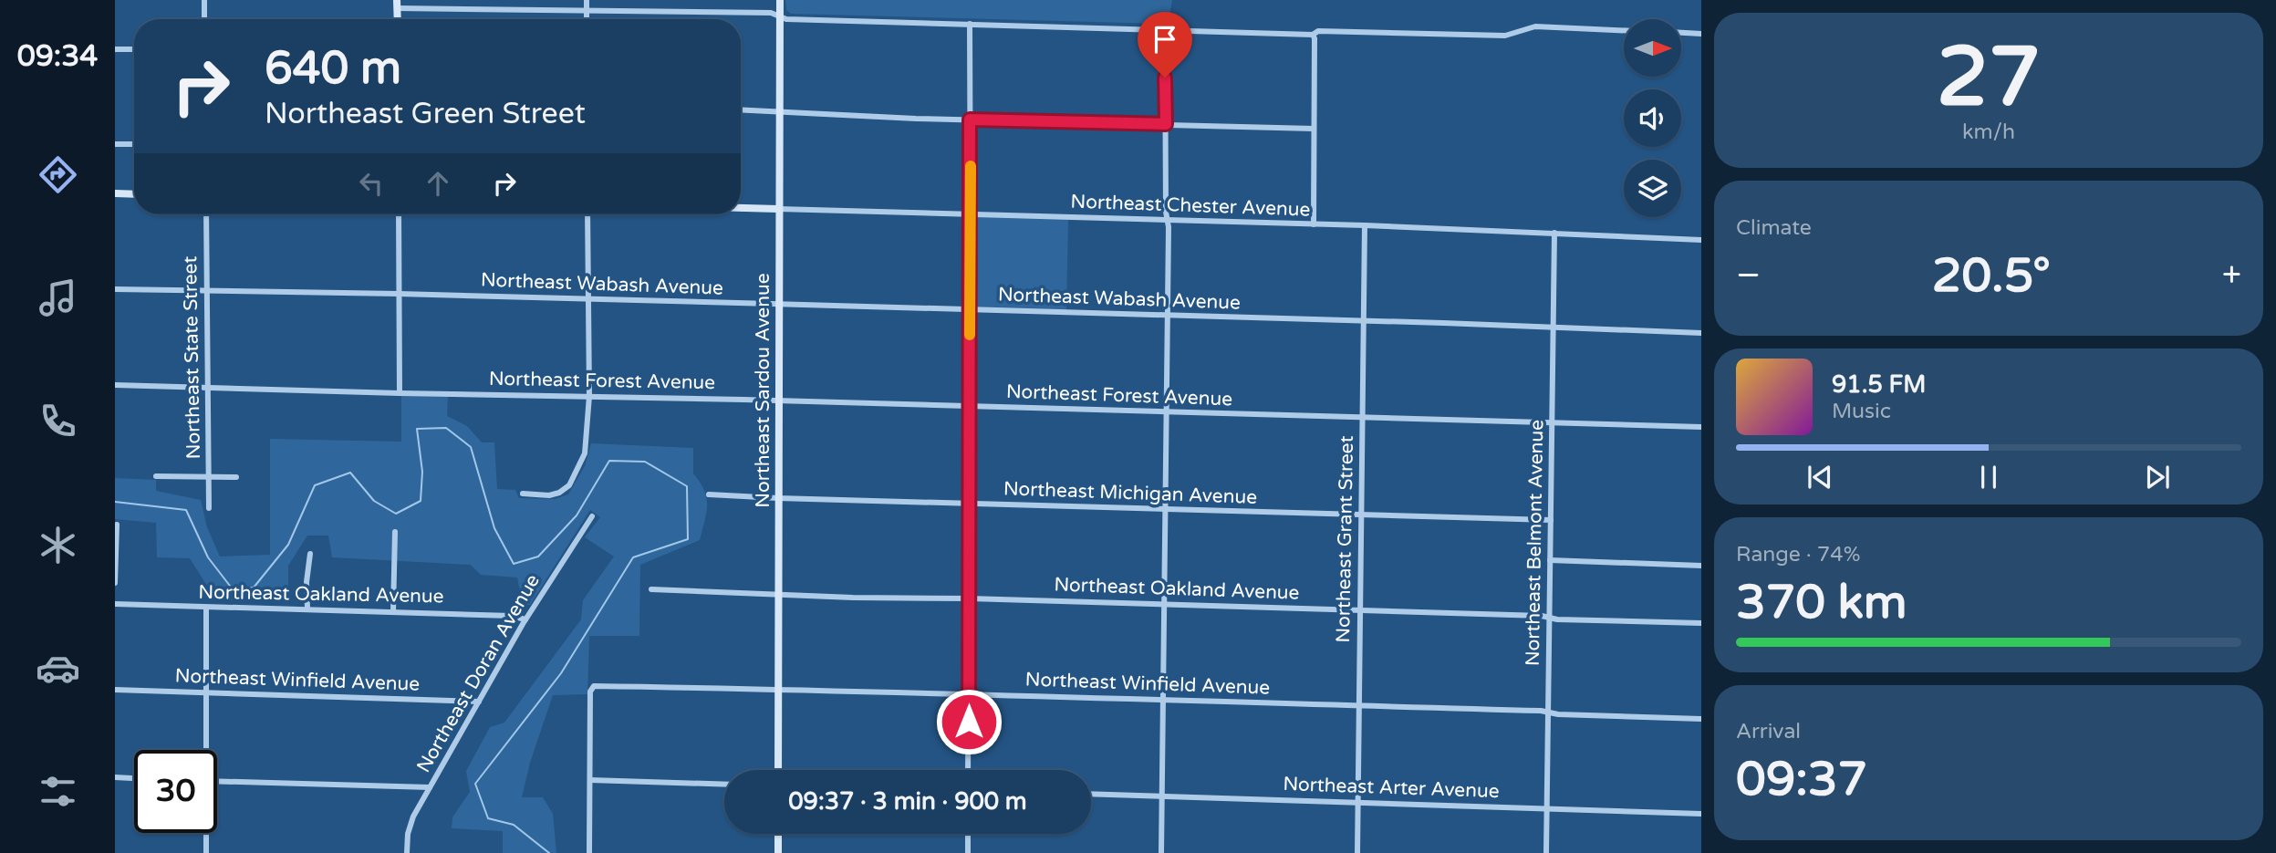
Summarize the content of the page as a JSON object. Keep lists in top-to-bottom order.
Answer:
{
  "streets": {
    "main road": ["Northeast Chester Avenue", "Northeast Sardou Avenue"],
    "street": [
      "Northeast Wabash Avenue",
      "Northeast State Street",
      "Northeast Forest Avenue",
      "Northeast Michigan Avenue",
      "Northeast Grant Street",
      "Northeast Belmont Avenue",
      "Northeast Oakland Avenue",
      "Northeast Doran Avenue",
      "Northeast Winfield Avenue",
      "Northeast Arter Avenue"
    ]
  },
  "crossings": [
    ["Northeast Chester Avenue", "Northeast Sardou Avenue"],
    ["Northeast Chester Avenue", "Northeast Grant Street"],
    ["Northeast Chester Avenue", "Northeast Belmont Avenue"],
    ["Northeast Wabash Avenue", "Northeast State Street"],
    ["Northeast Wabash Avenue", "Northeast Sardou Avenue"],
    ["Northeast Wabash Avenue", "Northeast Grant Street"],
    ["Northeast Wabash Avenue", "Northeast Belmont Avenue"],
    ["Northeast State Street", "Northeast Forest Avenue"],
    ["Northeast Forest Avenue", "Northeast Sardou Avenue"],
    ["Northeast Forest Avenue", "Northeast Grant Street"],
    ["Northeast Forest Avenue", "Northeast Belmont Avenue"],
    ["Northeast Sardou Avenue", "Northeast Michigan Avenue"],
    ["Northeast Sardou Avenue", "Northeast Oakland Avenue"],
    ["Northeast Sardou Avenue", "Northeast Winfield Avenue"],
    ["Northeast Michigan Avenue", "Northeast Grant Street"],
    ["Northeast Michigan Avenue", "Northeast Belmont Avenue"],
    ["Northeast Grant Street", "Northeast Oakland Avenue"],
    ["Northeast Grant Street", "Northeast Winfield Avenue"],
    ["Northeast Grant Street", "Northeast Arter Avenue"],
    ["Northeast Belmont Avenue", "Northeast Oakland Avenue"],
    ["Northeast Belmont Avenue", "Northeast Winfield Avenue"],
    ["Northeast Belmont Avenue", "Northeast Arter Avenue"],
    ["Northeast Oakland Avenue", "Northeast Doran Avenue"],
    ["Northeast Doran Avenue", "Northeast Winfield Avenue"]
  ],
  "north": "right",
  "page": {
    "tabs": "09:34",
    "tile": [
      ["27", "km/h"],
      "Climate",
      ["Range · 74%", "370 km"],
      ["Arrival", "09:37"]
    ],
    "turn": ["640 m", "Northeast Green Street"],
    "heat": ["−", "20.5°", "+"],
    "song": ["91.5 FM", "Music"],
    "limit": "30",
    "trip": "09:37 · 3 min · 900 m"
  }
}
